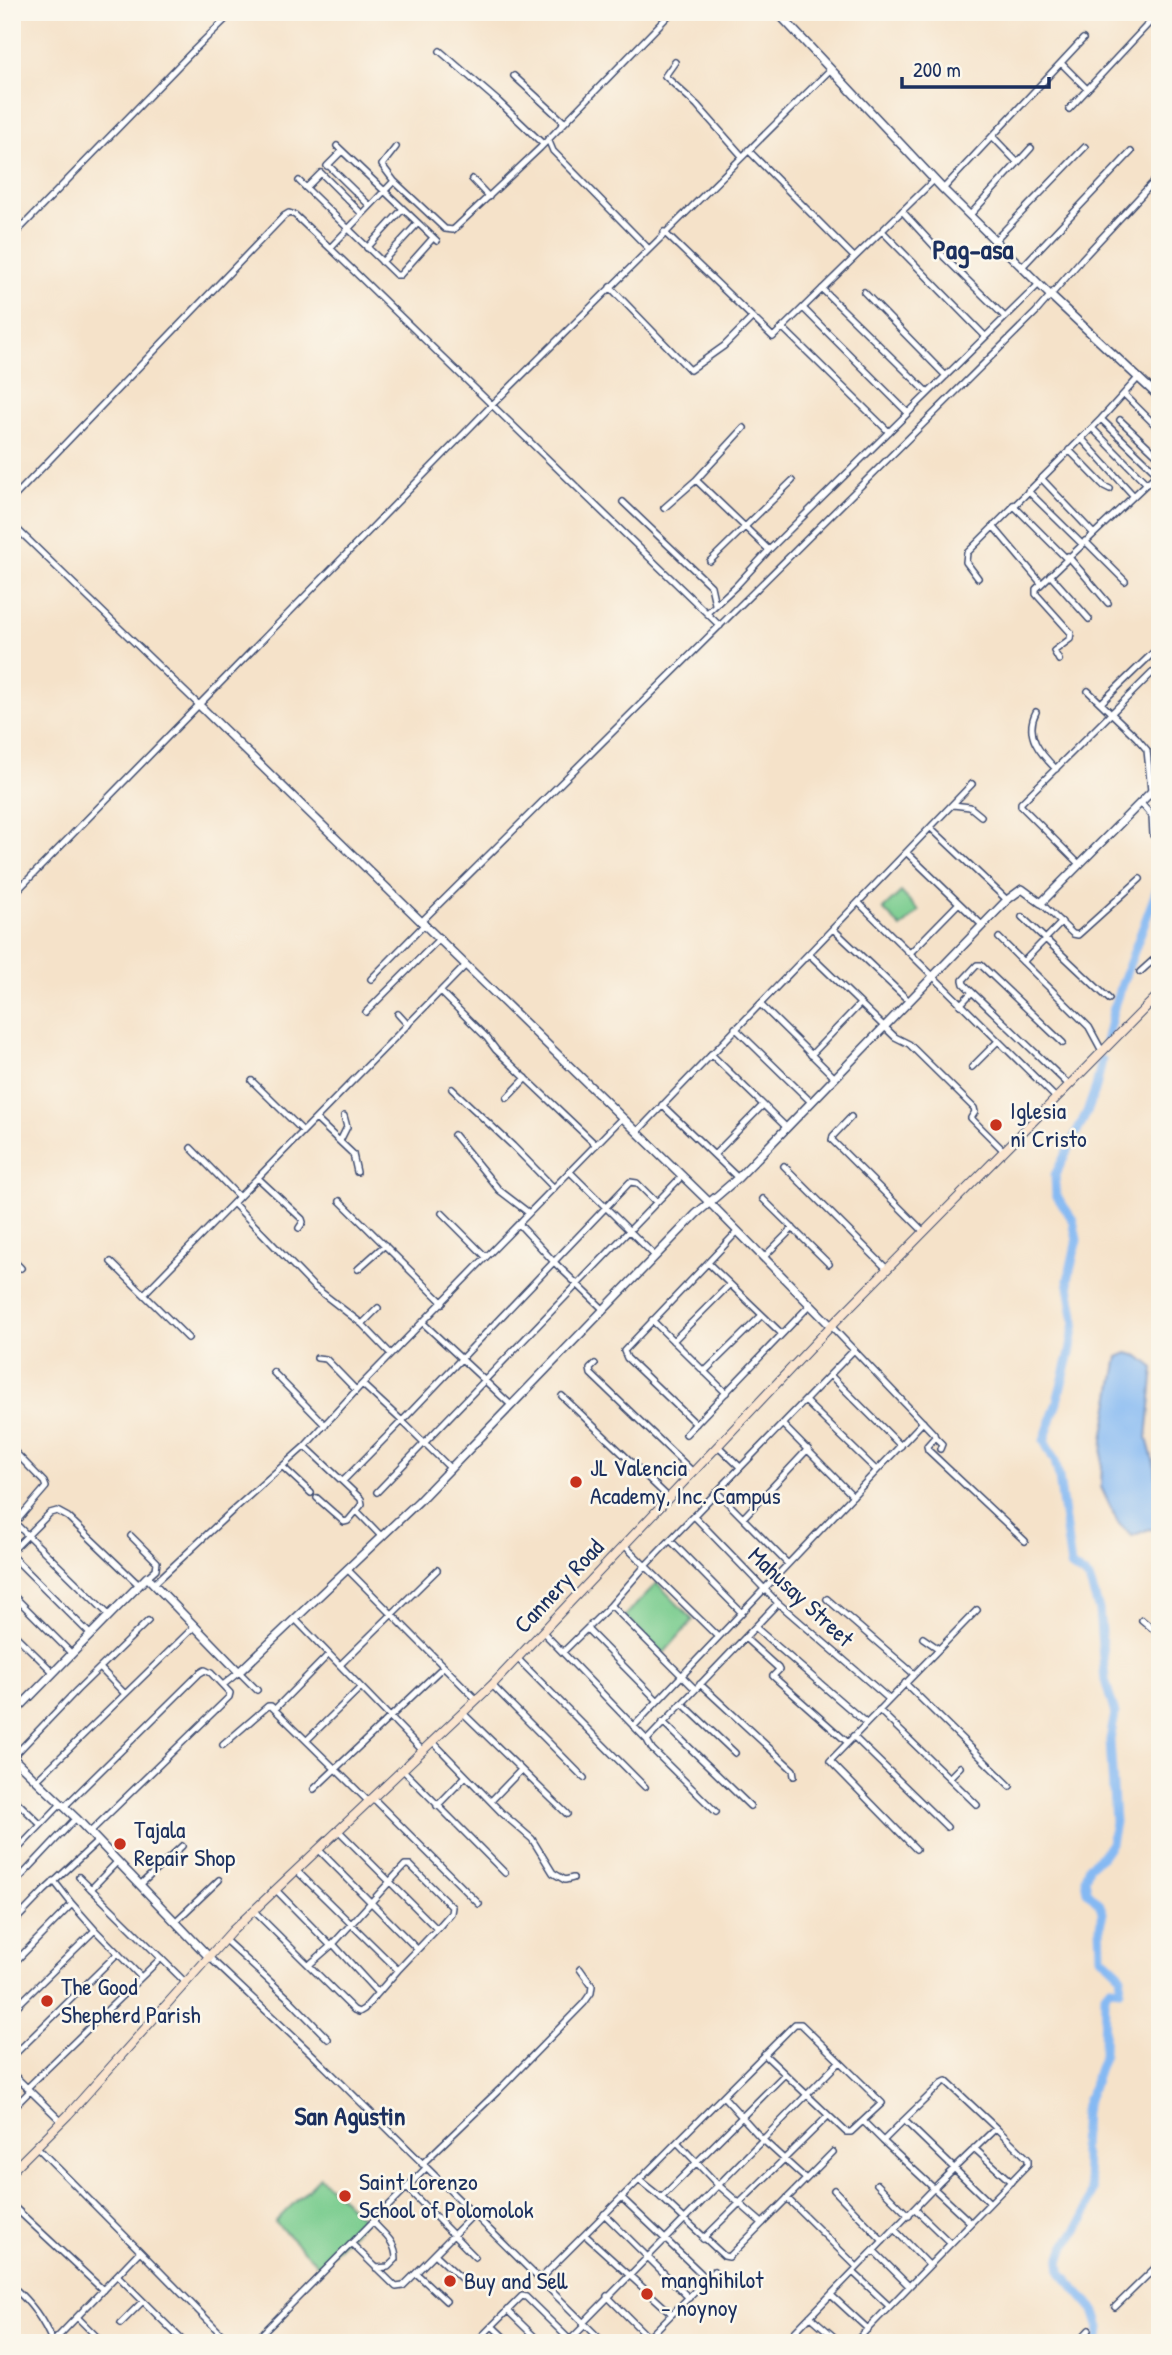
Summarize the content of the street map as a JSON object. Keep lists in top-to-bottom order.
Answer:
{
  "streets": {
    "main road": ["Cannery Road"],
    "street": ["Mahusay Street"]
  },
  "districts": ["Pag-asa", "San Agustin"],
  "places": [
    "Iglesia ni Cristo",
    "JL Valencia Academy, Inc. Campus",
    "Tajala Repair Shop",
    "The Good Shepherd Parish",
    "Saint Lorenzo School of Polomolok",
    "Buy and Sell",
    "manghihilot - noynoy"
  ],
  "scale_bar": "200 m"
}
